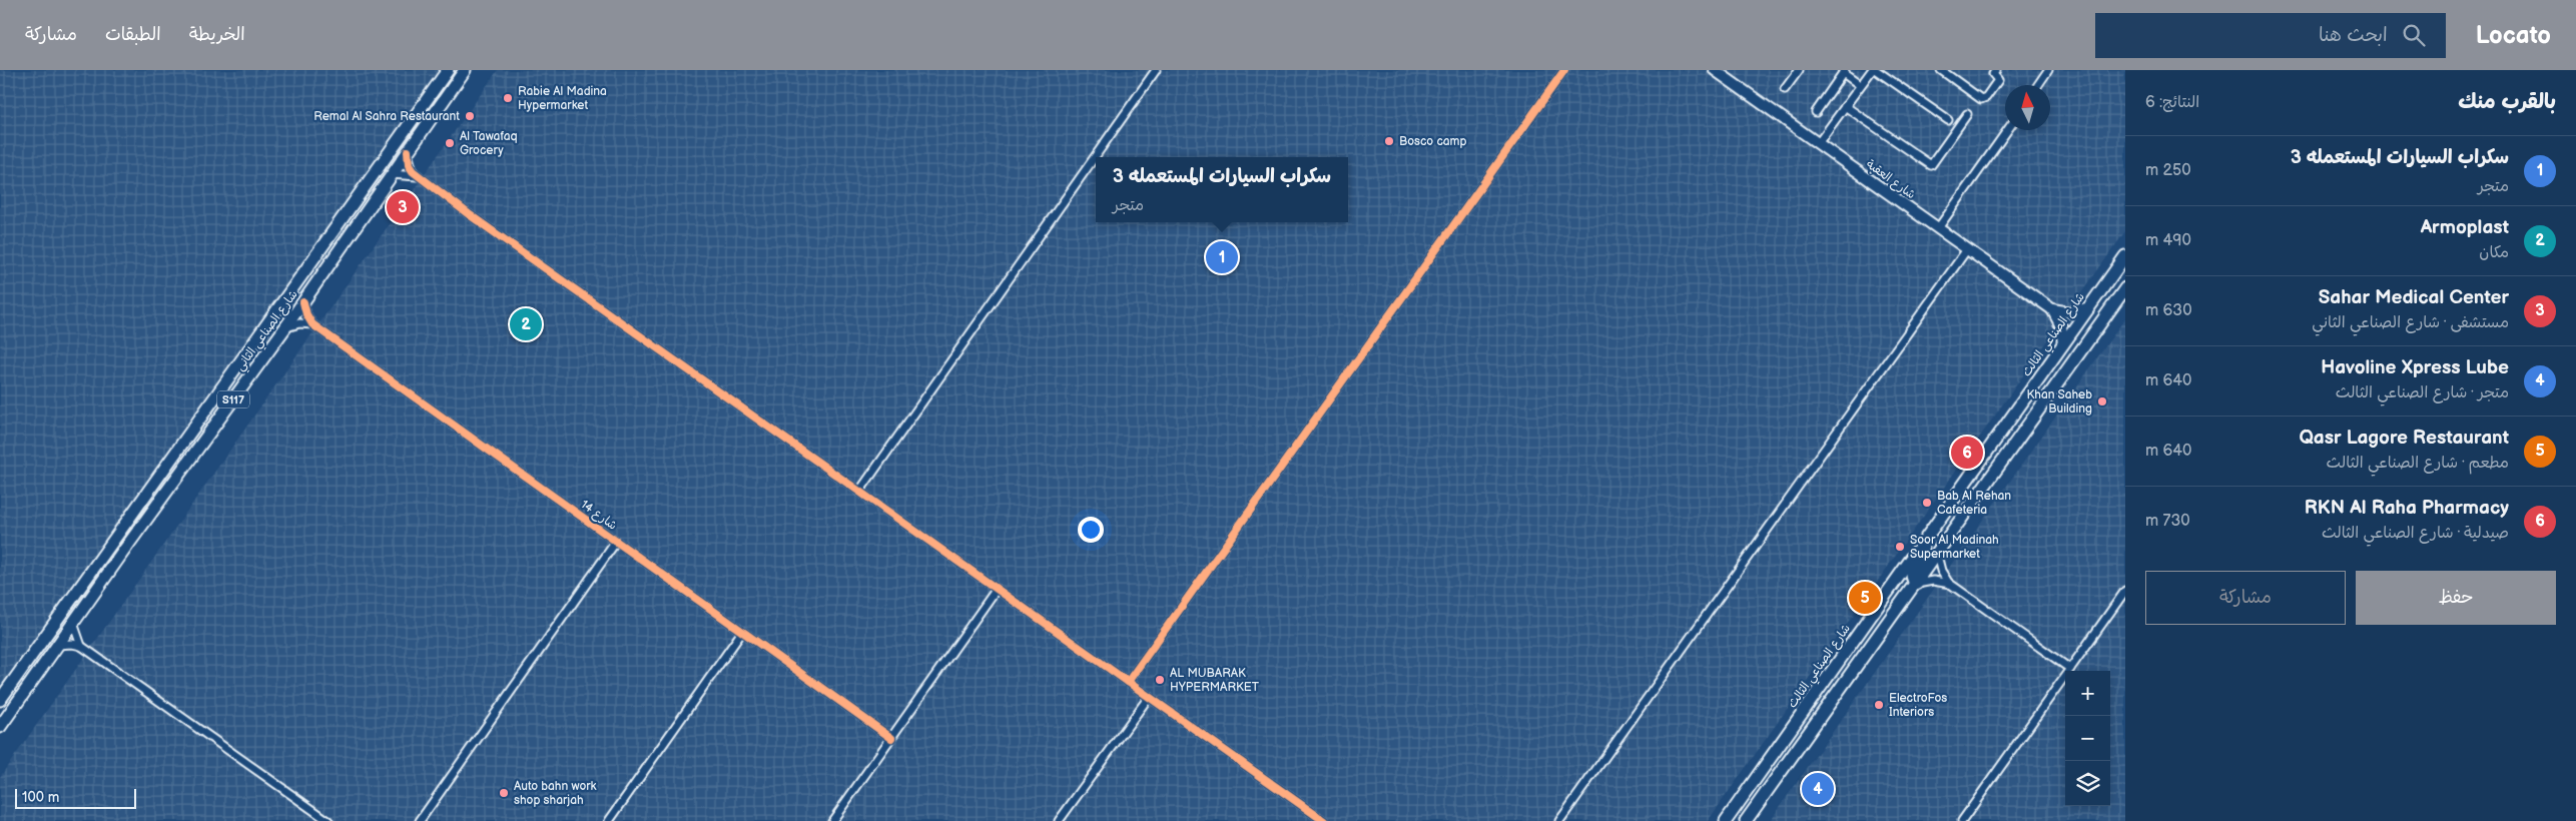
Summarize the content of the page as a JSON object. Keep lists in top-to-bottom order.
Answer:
{
  "streets": {
    "main road": ["شارع الصناعي الثاني", "شارع الصناعي الثالث", "S117"],
    "street": ["شارع العقبة", "شارع 14"]
  },
  "places": [
    "Rabie Al Madina Hypermarket",
    "Remal Al Sahra Restaurant",
    "Bosco camp",
    "Al Tawafaq Grocery",
    "Khan Saheb Building",
    "Bab Al Rehan Cafeteria",
    "Soor Al Madinah Supermarket",
    "AL MUBARAK HYPERMARKET",
    "ElectroFos Interiors",
    "Auto bahn work shop sharjah"
  ],
  "scale_bar": "100 m",
  "north": "top",
  "page": {
    "header": "Locato",
    "search": "ابحث هنا",
    "nav": ["الخريطة", "الطبقات", "مشاركة"],
    "heading": ["بالقرب منك", "النتائج: 6"],
    "list": [
      {
        "mark": "1",
        "name": "سكراب السيارات المستعمله 3",
        "note": "متجر",
        "value": "250 m"
      },
      {
        "mark": "2",
        "name": "Armoplast",
        "note": "مكان",
        "value": "490 m"
      },
      {
        "mark": "3",
        "name": "Sahar Medical Center",
        "note": "مستشفى · شارع الصناعي الثاني",
        "value": "630 m"
      },
      {
        "mark": "4",
        "name": "Havoline Xpress Lube",
        "note": "متجر · شارع الصناعي الثالث",
        "value": "640 m"
      },
      {
        "mark": "5",
        "name": "Qasr Lagore Restaurant",
        "note": "مطعم · شارع الصناعي الثالث",
        "value": "640 m"
      },
      {
        "mark": "6",
        "name": "RKN Al Raha Pharmacy",
        "note": "صيدلية · شارع الصناعي الثالث",
        "value": "730 m"
      }
    ],
    "popup": ["سكراب السيارات المستعمله 3", "متجر"],
    "pins": [
      "3",
      "1",
      "2",
      "6",
      "5",
      "4"
    ],
    "buttons": ["حفظ", "مشاركة"],
    "map_buttons": ["+", "−"],
    "scale": "100 m"
  }
}
